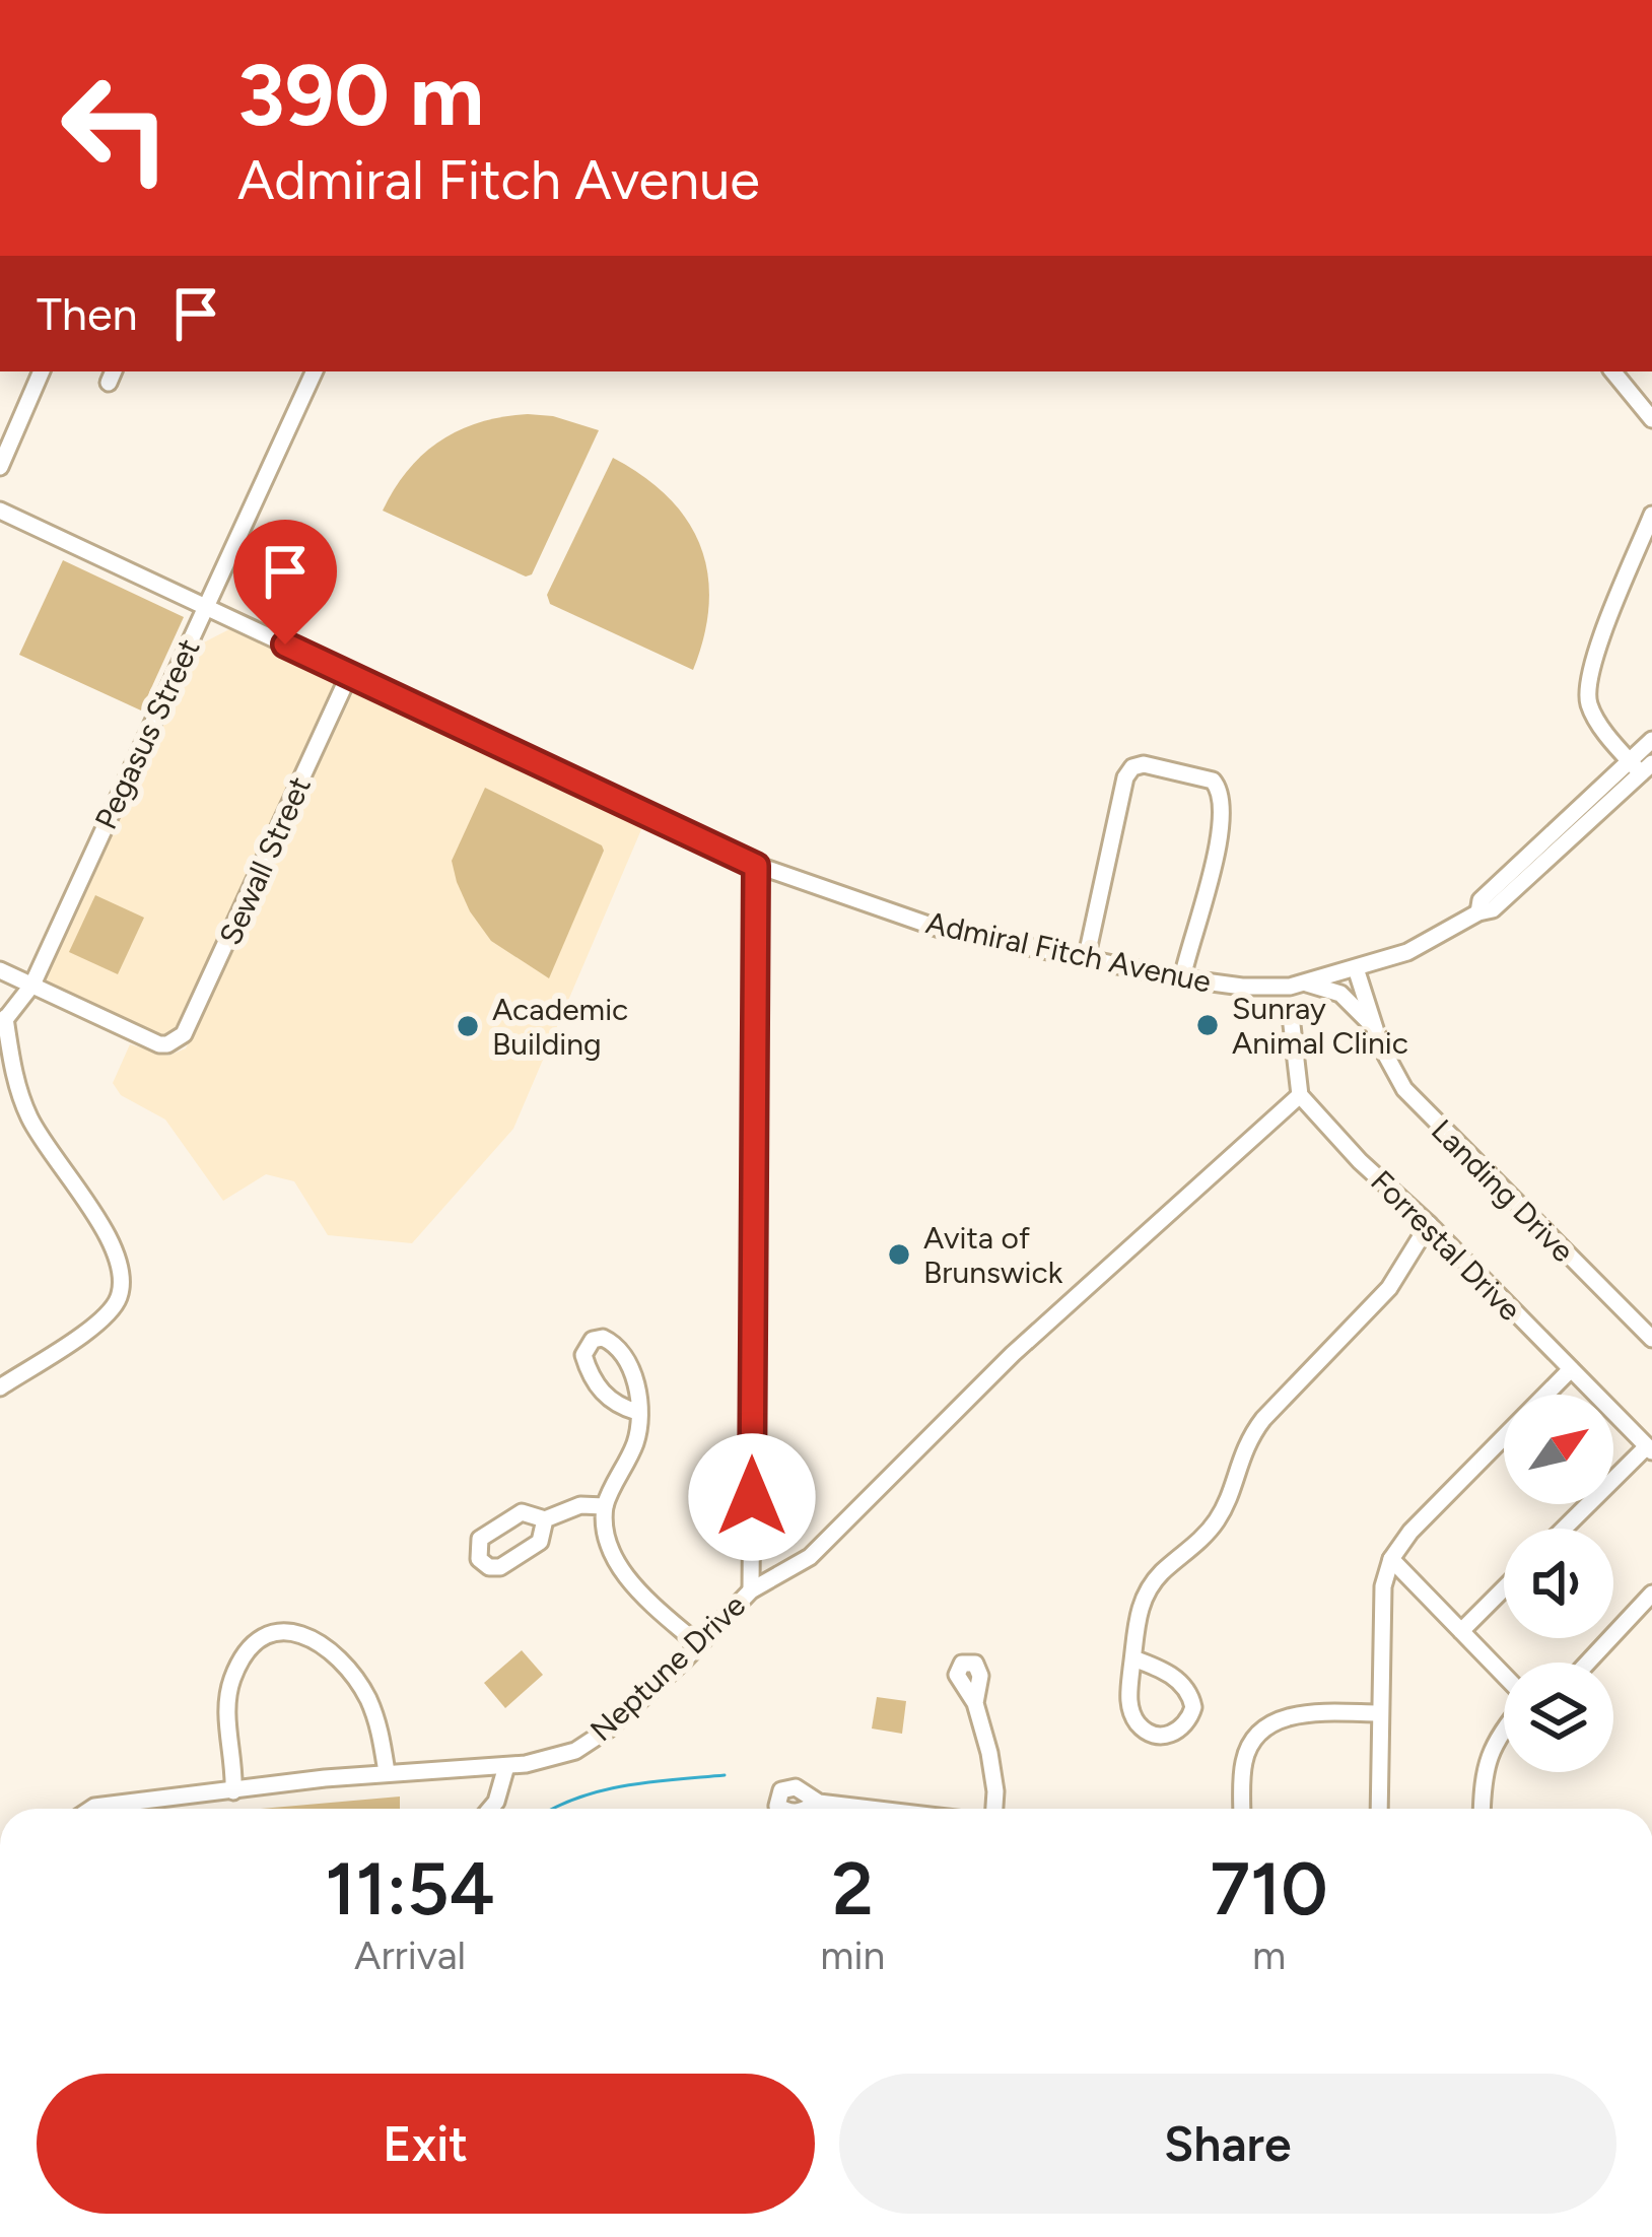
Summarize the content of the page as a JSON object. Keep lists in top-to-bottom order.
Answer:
{
  "streets": {
    "street": [
      "Pegasus Street",
      "Sewall Street",
      "Admiral Fitch Avenue",
      "Landing Drive",
      "Forrestal Drive",
      "Neptune Drive"
    ]
  },
  "crossings": [
    ["Pegasus Street", "Sewall Street"],
    ["Pegasus Street", "Admiral Fitch Avenue"],
    ["Sewall Street", "Admiral Fitch Avenue"],
    ["Admiral Fitch Avenue", "Landing Drive"],
    ["Forrestal Drive", "Neptune Drive"]
  ],
  "places": ["Sunray Animal Clinic", "Academic Building", "Avita of Brunswick"],
  "north": "top right",
  "page": {
    "turn": ["390 m", "Admiral Fitch Avenue"],
    "then": "Then",
    "eta": [
      "11:54",
      "Arrival",
      "2",
      "min",
      "710",
      "m"
    ],
    "buttons": ["Exit", "Share"]
  }
}
